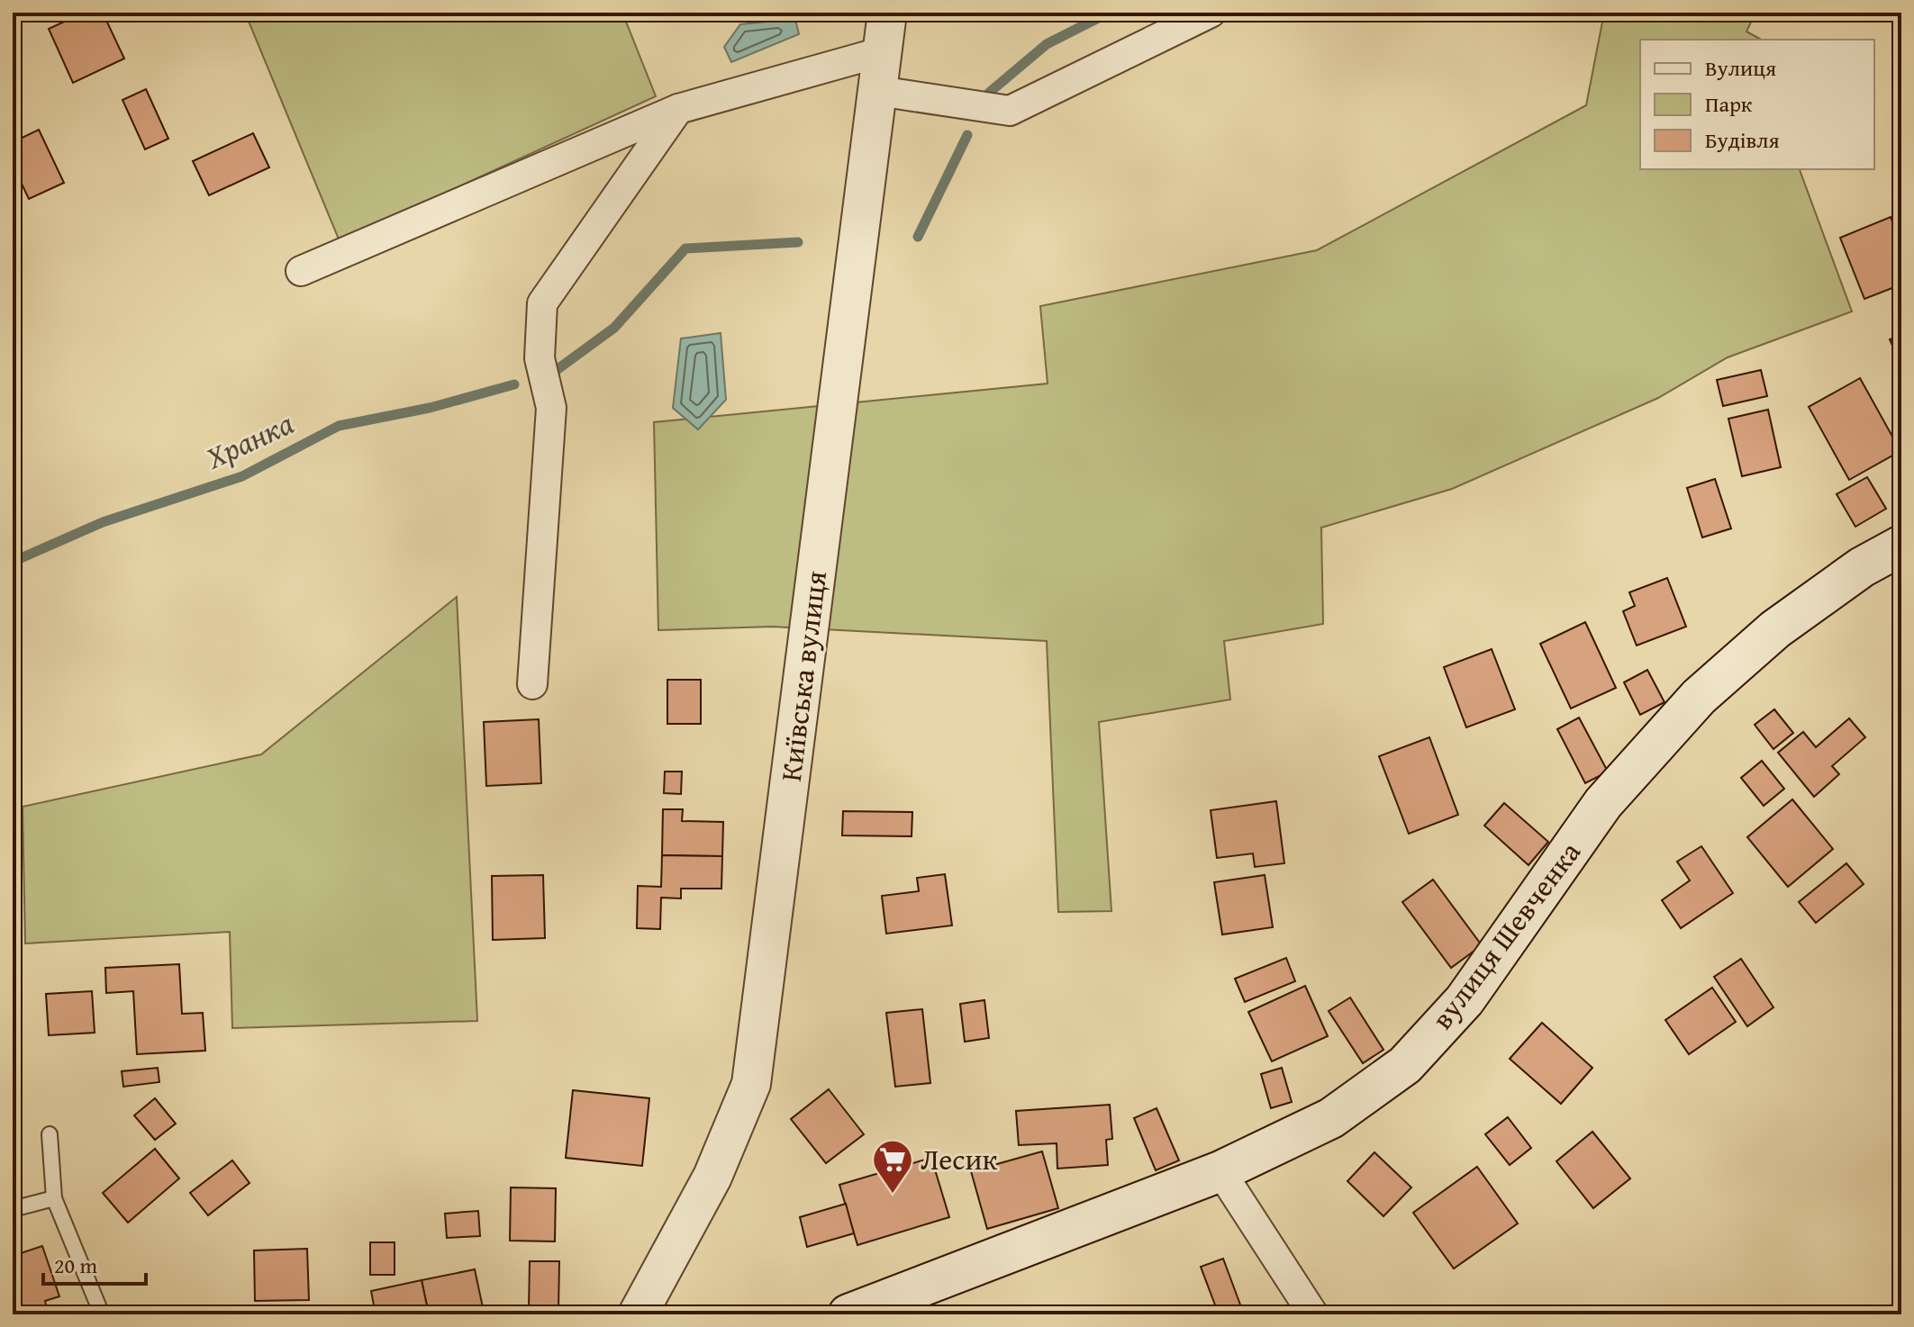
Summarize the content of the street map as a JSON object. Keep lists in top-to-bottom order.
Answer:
{
  "streets": {
    "main road": ["вулиця Шевченка"],
    "street": ["Київська вулиця"]
  },
  "water": ["Хранка"],
  "places": {
    "supermarket": ["Лесик"]
  },
  "legend": ["Вулиця", "Парк", "Будівля"],
  "scale_bar": "20 m"
}
